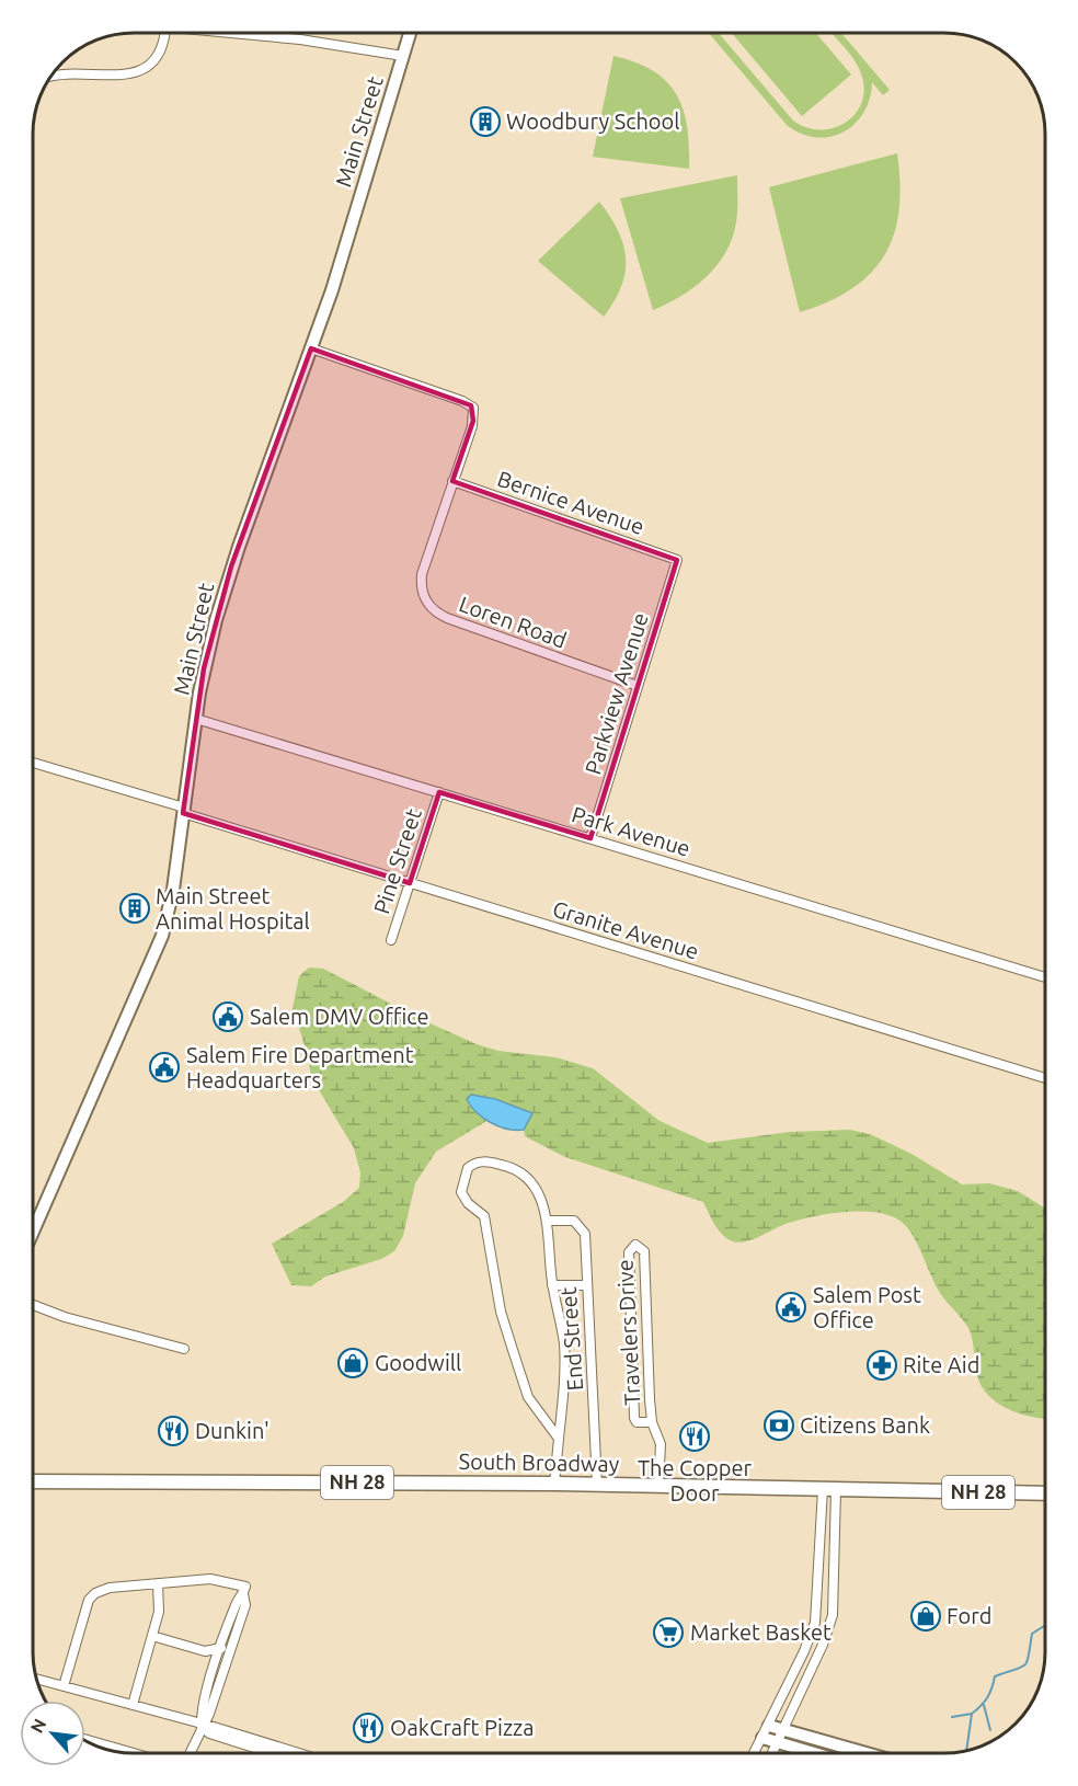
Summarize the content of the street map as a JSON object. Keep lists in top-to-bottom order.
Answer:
{
  "streets": {
    "main road": ["Main Street", "South Broadway", "NH 28"],
    "street": [
      "Bernice Avenue",
      "Loren Road",
      "Parkview Avenue",
      "Park Avenue",
      "Pine Street",
      "Granite Avenue",
      "Travelers Drive",
      "End Street"
    ]
  },
  "crossings": [
    ["Main Street", "Park Avenue"],
    ["Main Street", "Granite Avenue"],
    ["Bernice Avenue", "Loren Road"],
    ["Bernice Avenue", "Parkview Avenue"],
    ["Loren Road", "Parkview Avenue"],
    ["Parkview Avenue", "Park Avenue"],
    ["Park Avenue", "Pine Street"],
    ["Pine Street", "Granite Avenue"],
    ["Travelers Drive", "South Broadway"],
    ["End Street", "South Broadway"]
  ],
  "places": {
    "building": ["Woodbury School", "Main Street Animal Hospital"],
    "public building": ["Salem DMV Office", "Salem Fire Department Headquarters", "Salem Post Office"],
    "shop": ["Goodwill", "Ford"],
    "pharmacy": ["Rite Aid"],
    "bank": ["Citizens Bank"],
    "restaurant": ["Dunkin'", "The Copper Door", "OakCraft Pizza"],
    "supermarket": ["Market Basket"]
  },
  "north": "top left"
}
